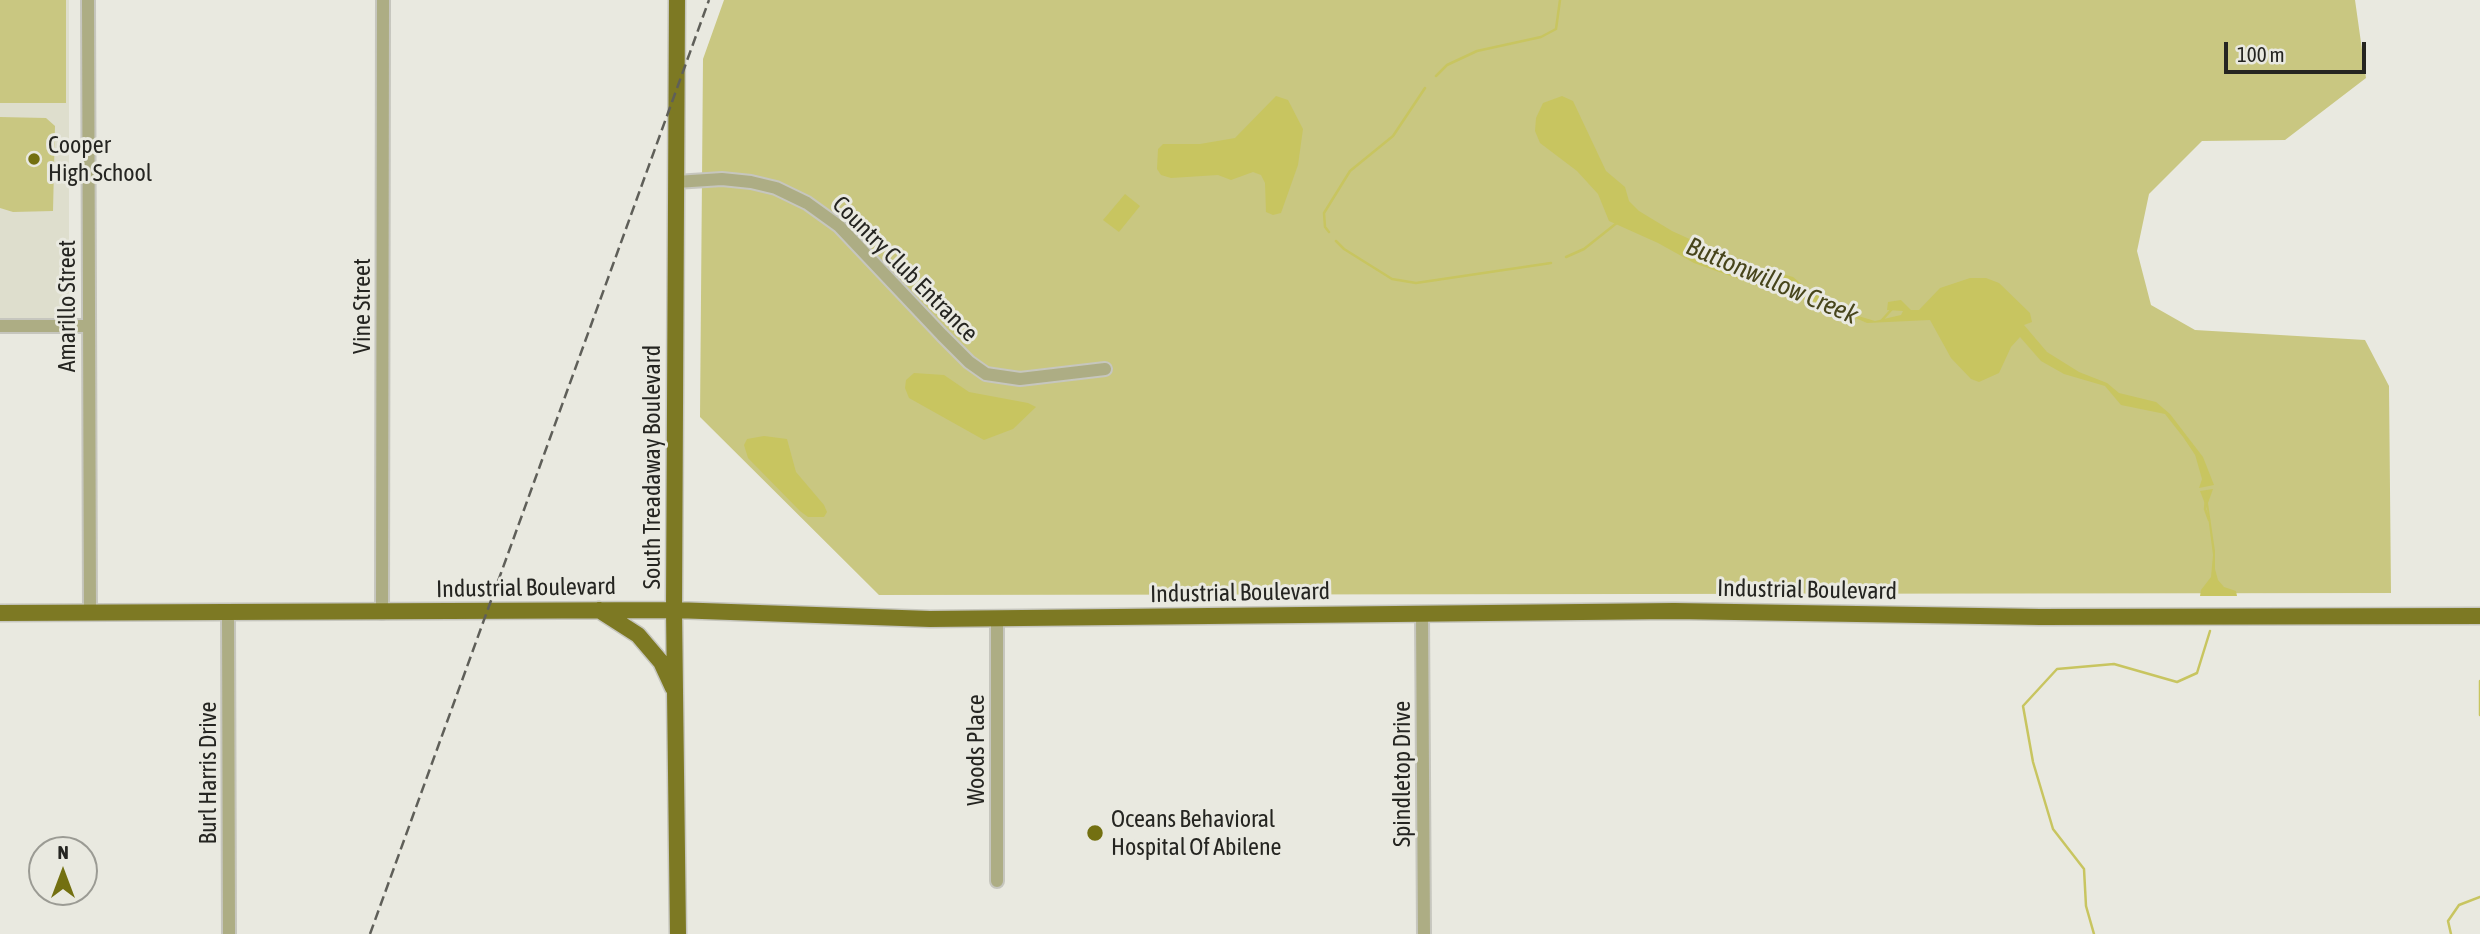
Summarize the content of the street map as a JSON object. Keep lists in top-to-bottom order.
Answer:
{
  "streets": {
    "main road": ["South Treadaway Boulevard", "Industrial Boulevard"],
    "street": [
      "Country Club Entrance",
      "Amarillo Street",
      "Vine Street",
      "Woods Place",
      "Burl Harris Drive",
      "Spindletop Drive"
    ]
  },
  "crossings": [
    ["Country Club Entrance", "South Treadaway Boulevard"],
    ["Amarillo Street", "Industrial Boulevard"],
    ["Vine Street", "Industrial Boulevard"],
    ["South Treadaway Boulevard", "Industrial Boulevard"],
    ["Industrial Boulevard", "Woods Place"],
    ["Industrial Boulevard", "Burl Harris Drive"],
    ["Industrial Boulevard", "Spindletop Drive"]
  ],
  "water": ["Buttonwillow Creek"],
  "places": ["Cooper High School", "Oceans Behavioral Hospital Of Abilene"],
  "scale_bar": "100 m",
  "north": "top"
}
